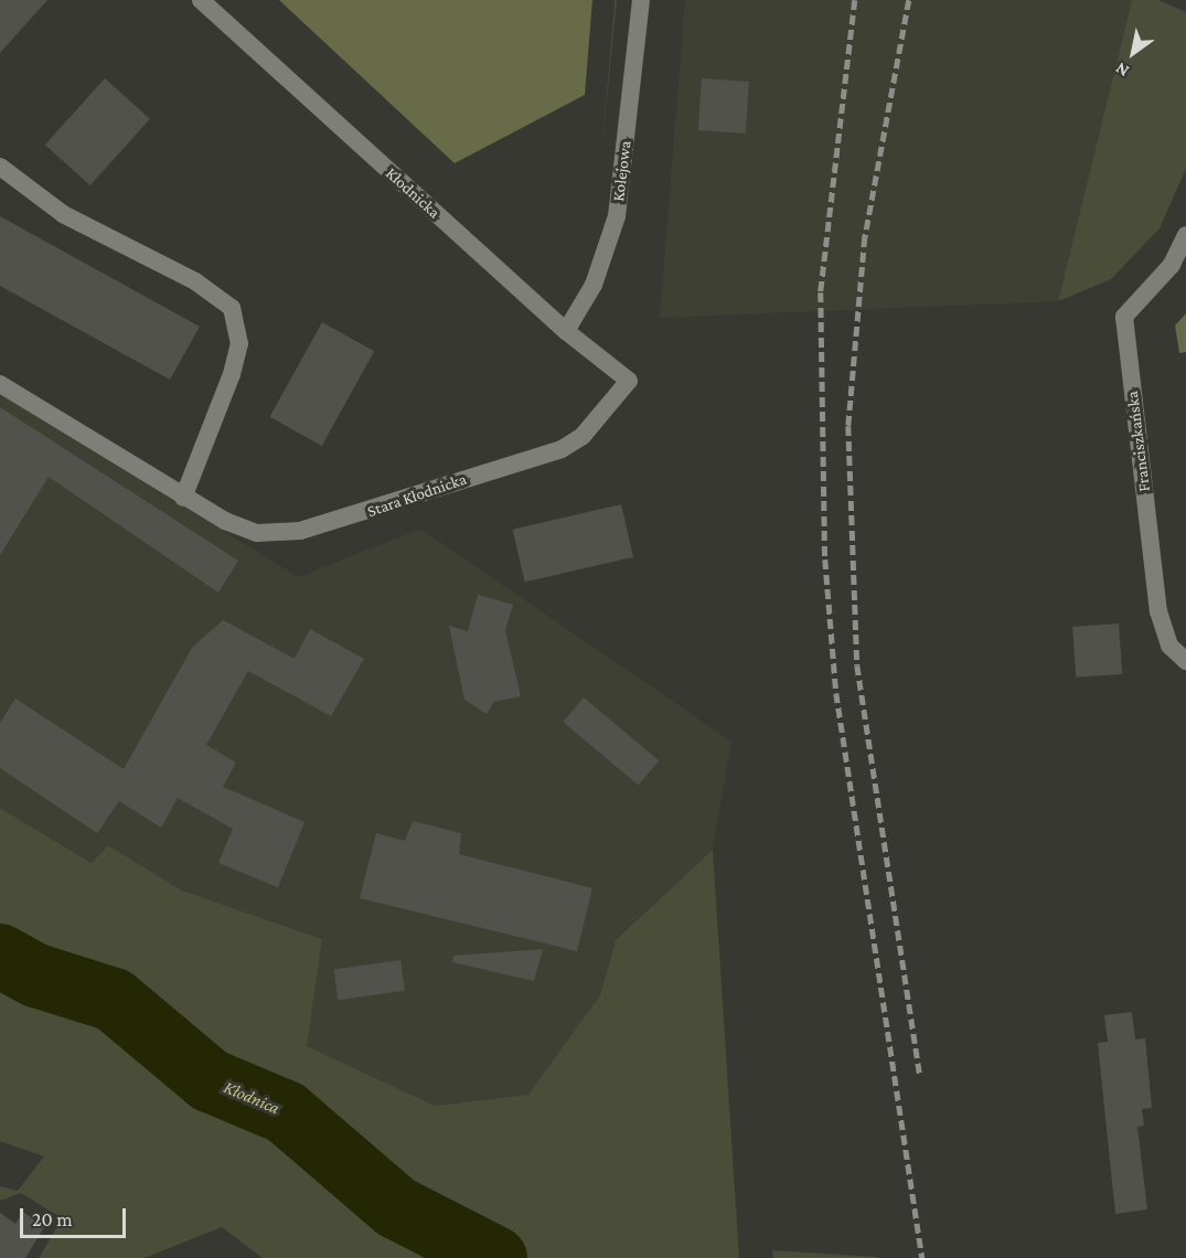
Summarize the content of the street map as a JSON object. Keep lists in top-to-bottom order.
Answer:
{
  "streets": {
    "street": [
      "Kolejowa",
      "Kłodnicka",
      "Franciszkańska",
      "Stara Kłodnicka"
    ]
  },
  "crossings": [
    ["Kolejowa", "Kłodnicka"],
    ["Kłodnicka", "Stara Kłodnicka"]
  ],
  "water": ["Kłodnica"],
  "scale_bar": "20 m",
  "north": "bottom left"
}
